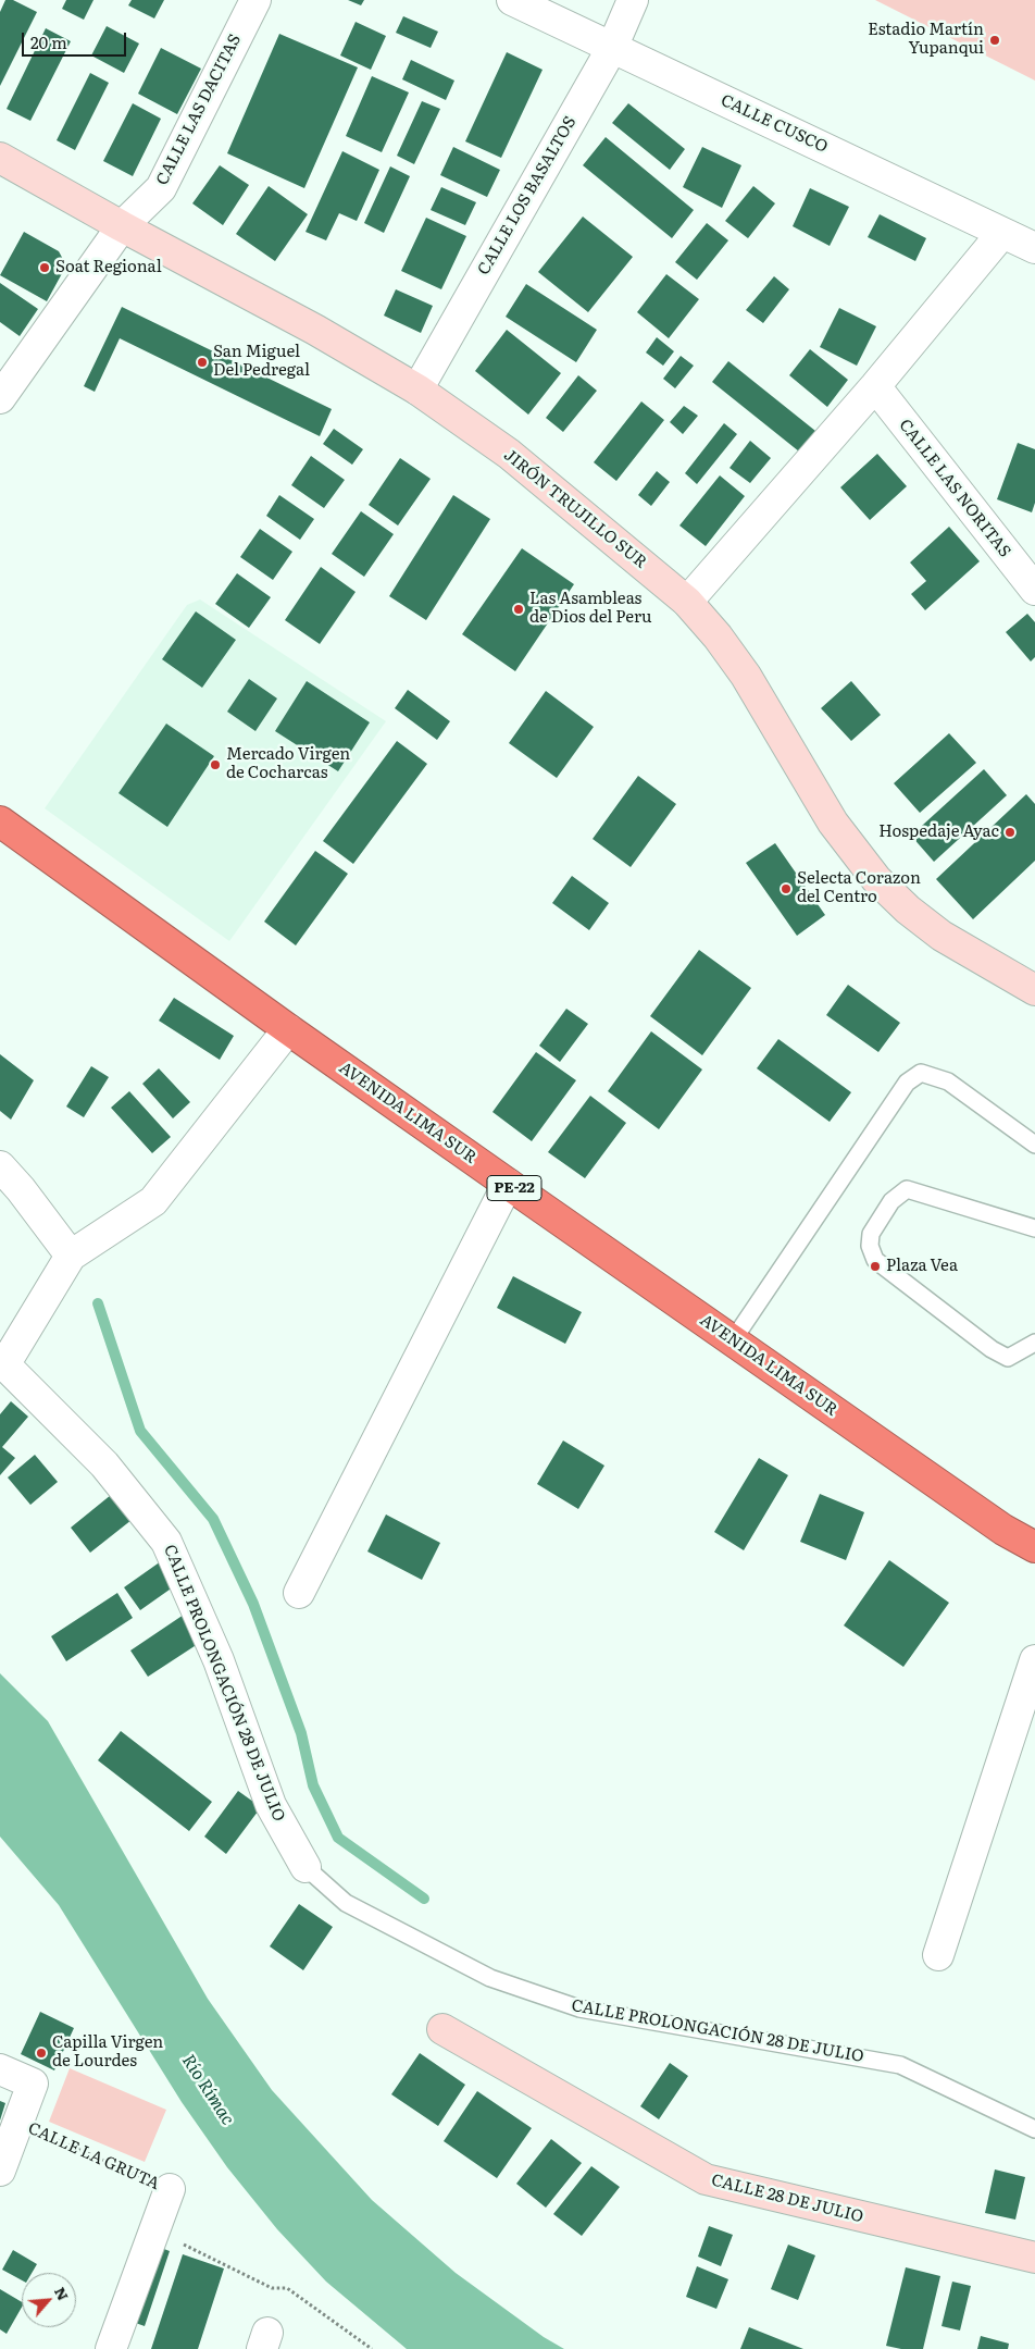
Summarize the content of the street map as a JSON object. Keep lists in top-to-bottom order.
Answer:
{
  "streets": {
    "highway": ["AVENIDA LIMA SUR", "PE-22"],
    "street": [
      "CALLE LAS DACITAS",
      "CALLE CUSCO",
      "CALLE LOS BASALTOS",
      "CALLE LAS NORITAS",
      "JIRÓN TRUJILLO SUR",
      "CALLE PROLONGACIÓN 28 DE JULIO",
      "CALLE 28 DE JULIO"
    ],
    "path": ["CALLE LA GRUTA"]
  },
  "crossings": [
    ["CALLE LAS DACITAS", "JIRÓN TRUJILLO SUR"],
    ["CALLE CUSCO", "CALLE LOS BASALTOS"],
    ["CALLE LOS BASALTOS", "JIRÓN TRUJILLO SUR"]
  ],
  "water": ["Río Rímac"],
  "places": [
    "Estadio Martín Yupanqui",
    "Soat Regional",
    "San Miguel Del Pedregal",
    "Las Asambleas de Dios del Peru",
    "Mercado Virgen de Cocharcas",
    "Hospedaje Ayac",
    "Selecta Corazon del Centro",
    "Plaza Vea",
    "Capilla Virgen de Lourdes"
  ],
  "scale_bar": "20 m",
  "north": "top right"
}
